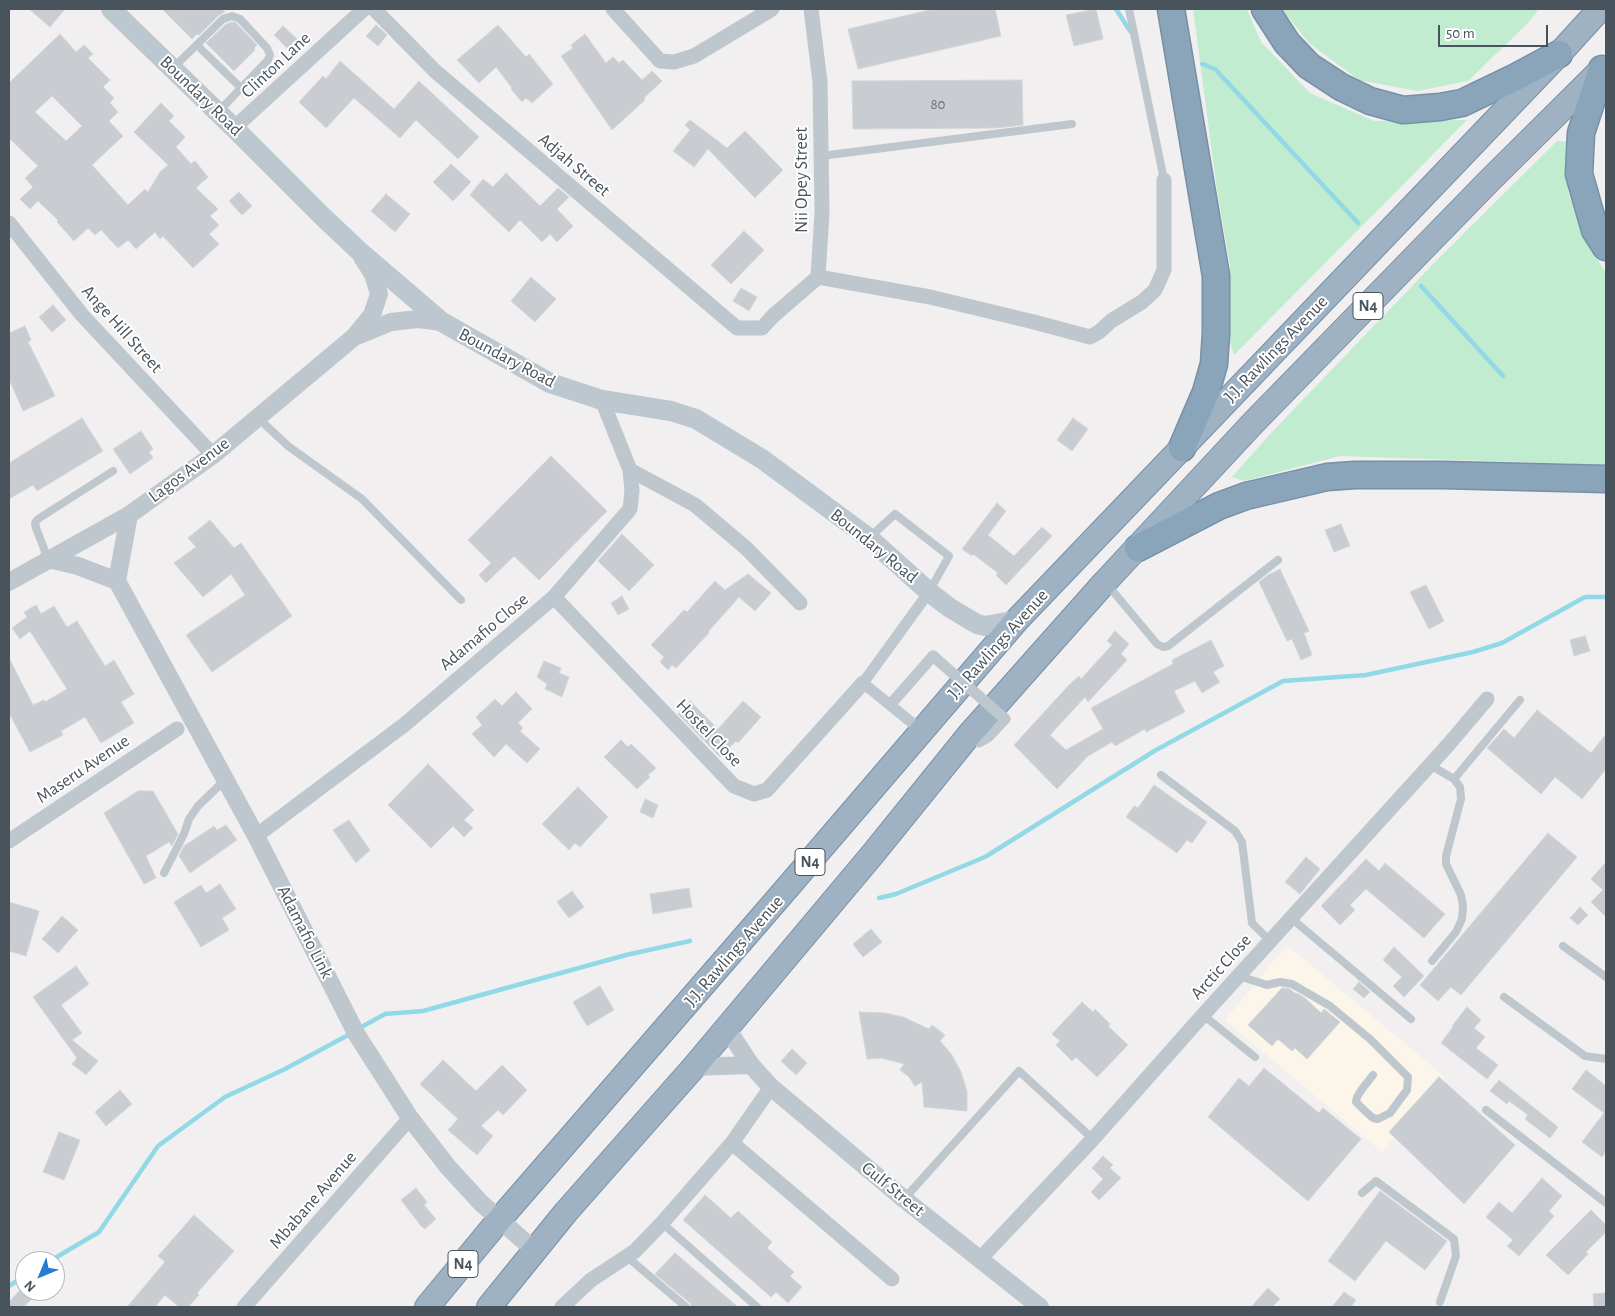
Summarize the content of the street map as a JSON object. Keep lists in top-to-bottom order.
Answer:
{
  "streets": {
    "highway": ["N4", "J.J. Rawlings Avenue"],
    "main road": ["Boundary Road"],
    "street": [
      "Clinton Lane",
      "Adjah Street",
      "Nii Opey Street",
      "Ange Hill Street",
      "Lagos Avenue",
      "Adamafio Close",
      "Hostel Close",
      "Maseru Avenue",
      "Adamafio Link",
      "Arctic Close",
      "Gulf Street",
      "Mbabane Avenue"
    ]
  },
  "crossings": [
    ["Clinton Lane", "Boundary Road"],
    ["Boundary Road", "J.J. Rawlings Avenue"],
    ["Boundary Road", "Lagos Avenue"],
    ["Boundary Road", "Adamafio Close"],
    ["Adjah Street", "Nii Opey Street"],
    ["Ange Hill Street", "Lagos Avenue"],
    ["J.J. Rawlings Avenue", "Adamafio Link"],
    ["J.J. Rawlings Avenue", "Gulf Street"],
    ["Adamafio Close", "Hostel Close"],
    ["Adamafio Close", "Adamafio Link"],
    ["Adamafio Link", "Mbabane Avenue"],
    ["Arctic Close", "Gulf Street"]
  ],
  "house_numbers": ["80"],
  "scale_bar": "50 m",
  "north": "bottom left"
}
